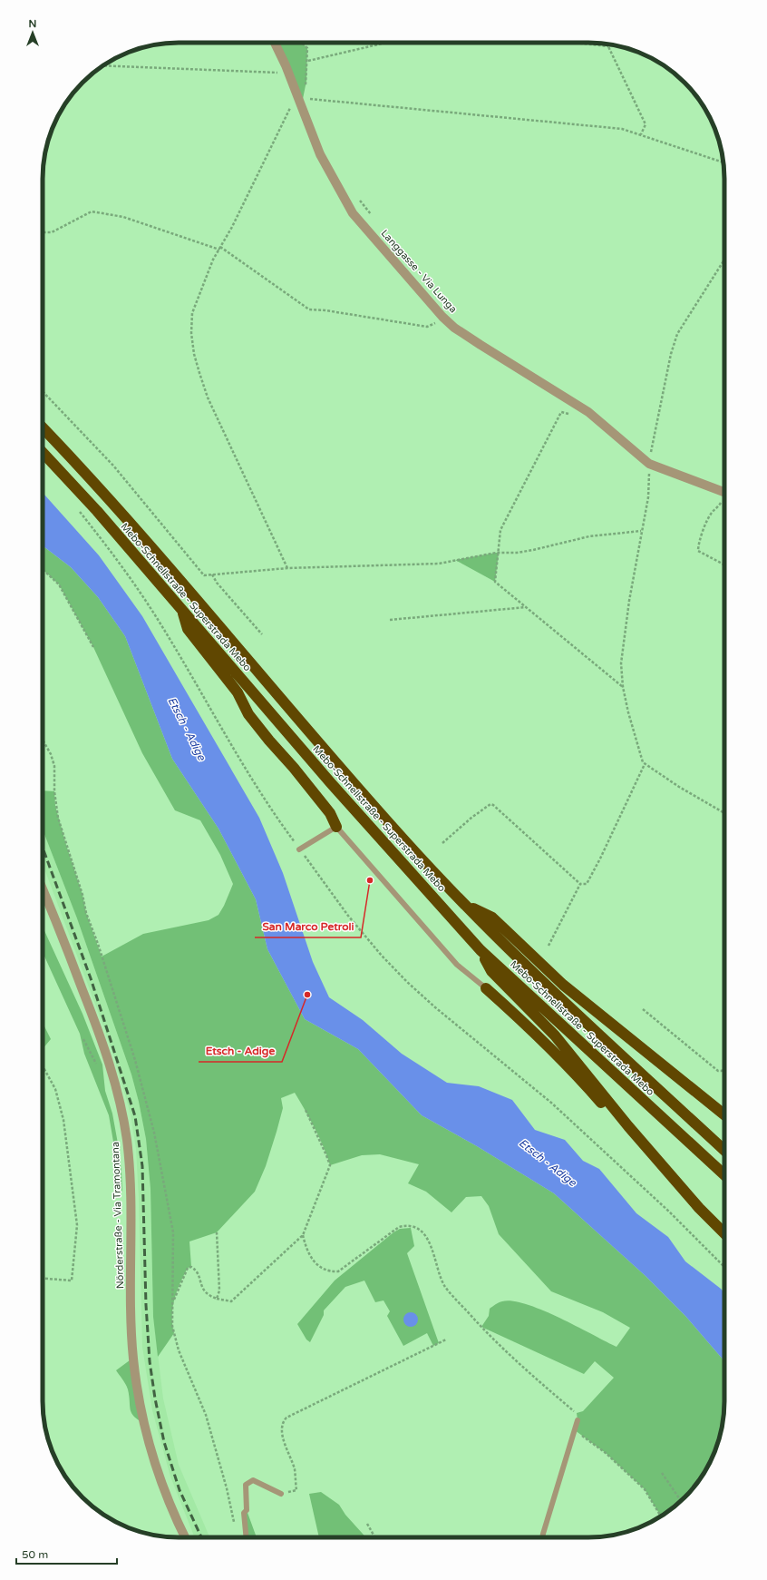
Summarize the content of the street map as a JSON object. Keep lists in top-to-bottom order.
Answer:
{
  "streets": {
    "highway": ["Mebo-Schnellstraße - Superstrada Mebo"],
    "street": ["Langgasse - Via Lunga", "Nörderstraße - Via Tramontana"]
  },
  "water": ["Etsch - Adige"],
  "places": ["San Marco Petroli", "Etsch - Adige"],
  "scale_bar": "50 m",
  "north": "top"
}
